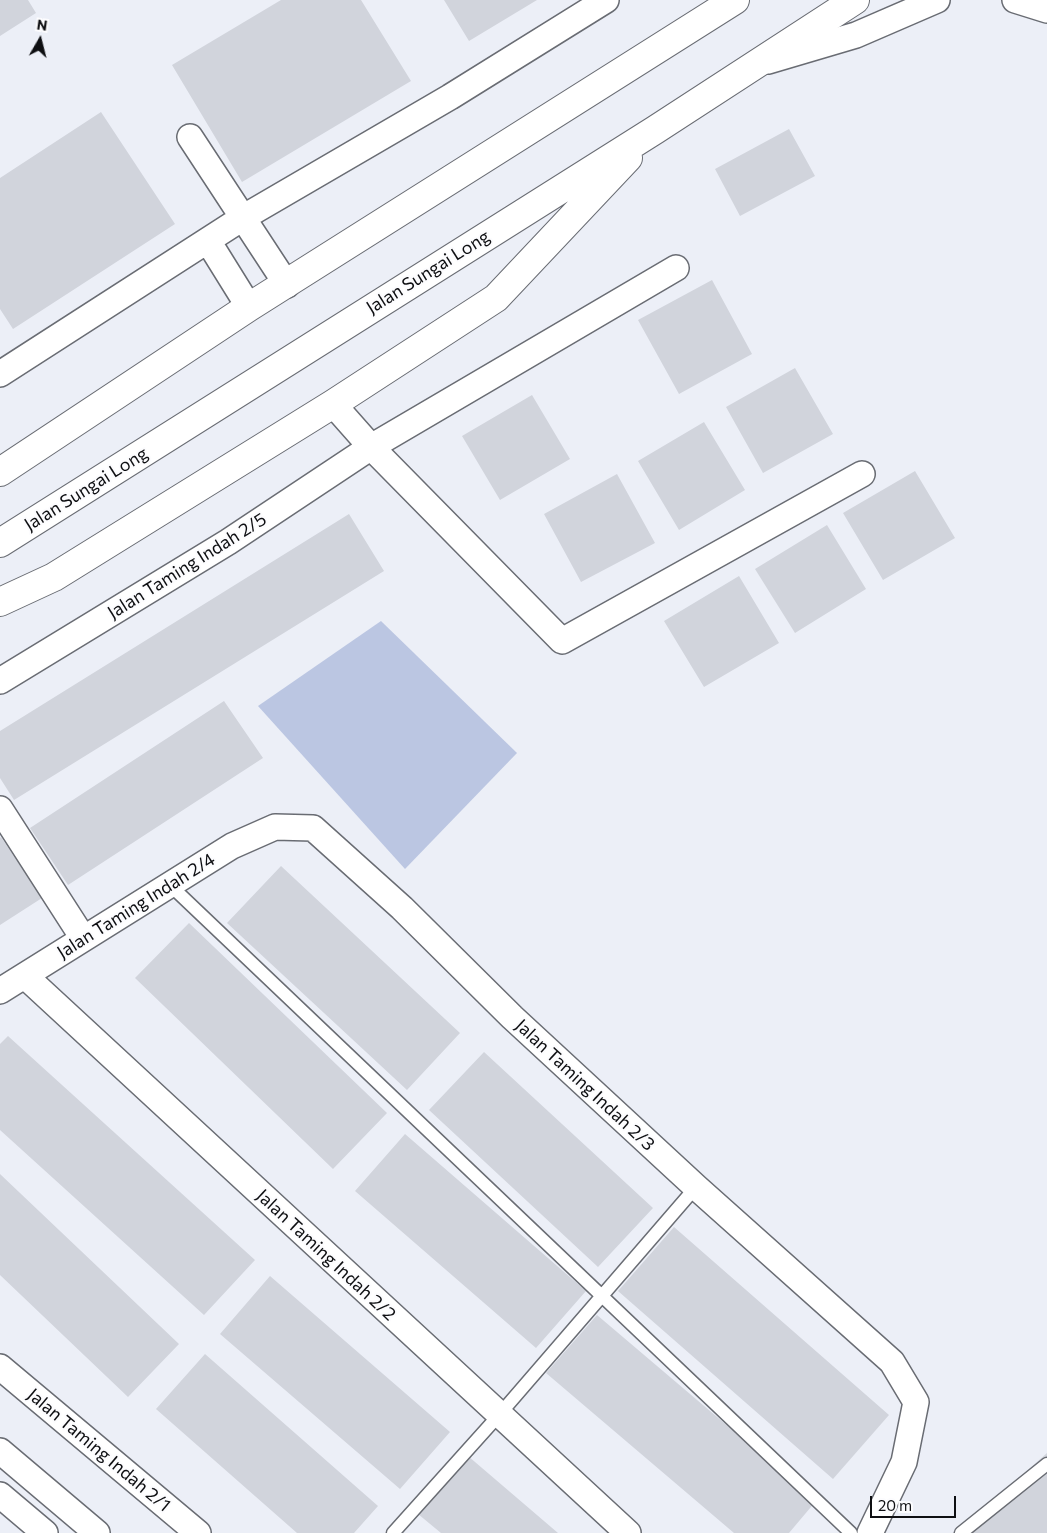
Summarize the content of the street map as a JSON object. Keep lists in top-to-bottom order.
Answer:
{
  "streets": {
    "street": [
      "Jalan Sungai Long",
      "Jalan Taming Indah 2/5",
      "Jalan Taming Indah 2/4",
      "Jalan Taming Indah 2/3",
      "Jalan Taming Indah 2/2",
      "Jalan Taming Indah 2/1"
    ]
  },
  "crossings": [
    ["Jalan Taming Indah 2/4", "Jalan Taming Indah 2/3"],
    ["Jalan Taming Indah 2/4", "Jalan Taming Indah 2/2"]
  ],
  "scale_bar": "20 m",
  "north": "top"
}
